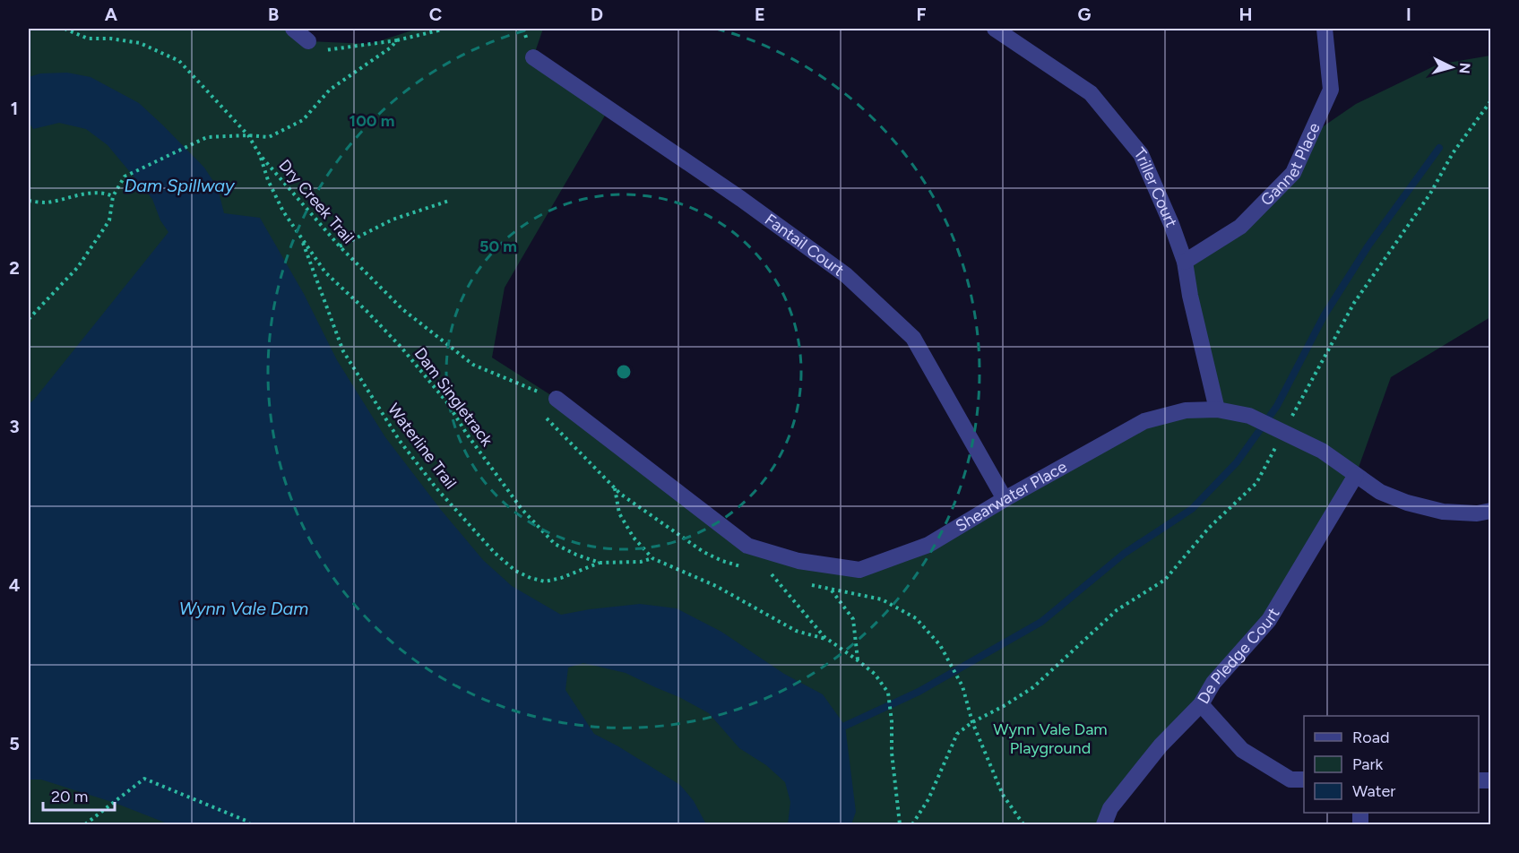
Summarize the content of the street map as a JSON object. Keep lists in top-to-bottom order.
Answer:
{
  "streets": {
    "street": [
      "Gannet Place",
      "Triller Court",
      "Fantail Court",
      "Shearwater Place",
      "De Pledge Court"
    ],
    "path": ["Dry Creek Trail", "Dam Singletrack", "Waterline Trail"]
  },
  "crossings": [
    ["Gannet Place", "Triller Court"],
    ["Triller Court", "Shearwater Place"],
    ["Dry Creek Trail", "Dam Singletrack"],
    ["Dry Creek Trail", "Shearwater Place"],
    ["Fantail Court", "Shearwater Place"],
    ["Dam Singletrack", "Waterline Trail"],
    ["Shearwater Place", "De Pledge Court"]
  ],
  "water": ["Dam Spillway", "Wynn Vale Dam"],
  "parks": ["Wynn Vale Dam Playground"],
  "legend": ["Road", "Park", "Water"],
  "scale_bar": "20 m",
  "north": "right",
  "grid": {
    "columns": [
      "A",
      "B",
      "C",
      "D",
      "E",
      "F",
      "G",
      "H",
      "I"
    ],
    "rows": [
      "1",
      "2",
      "3",
      "4",
      "5"
    ]
  },
  "rings": ["100 m", "50 m"]
}
